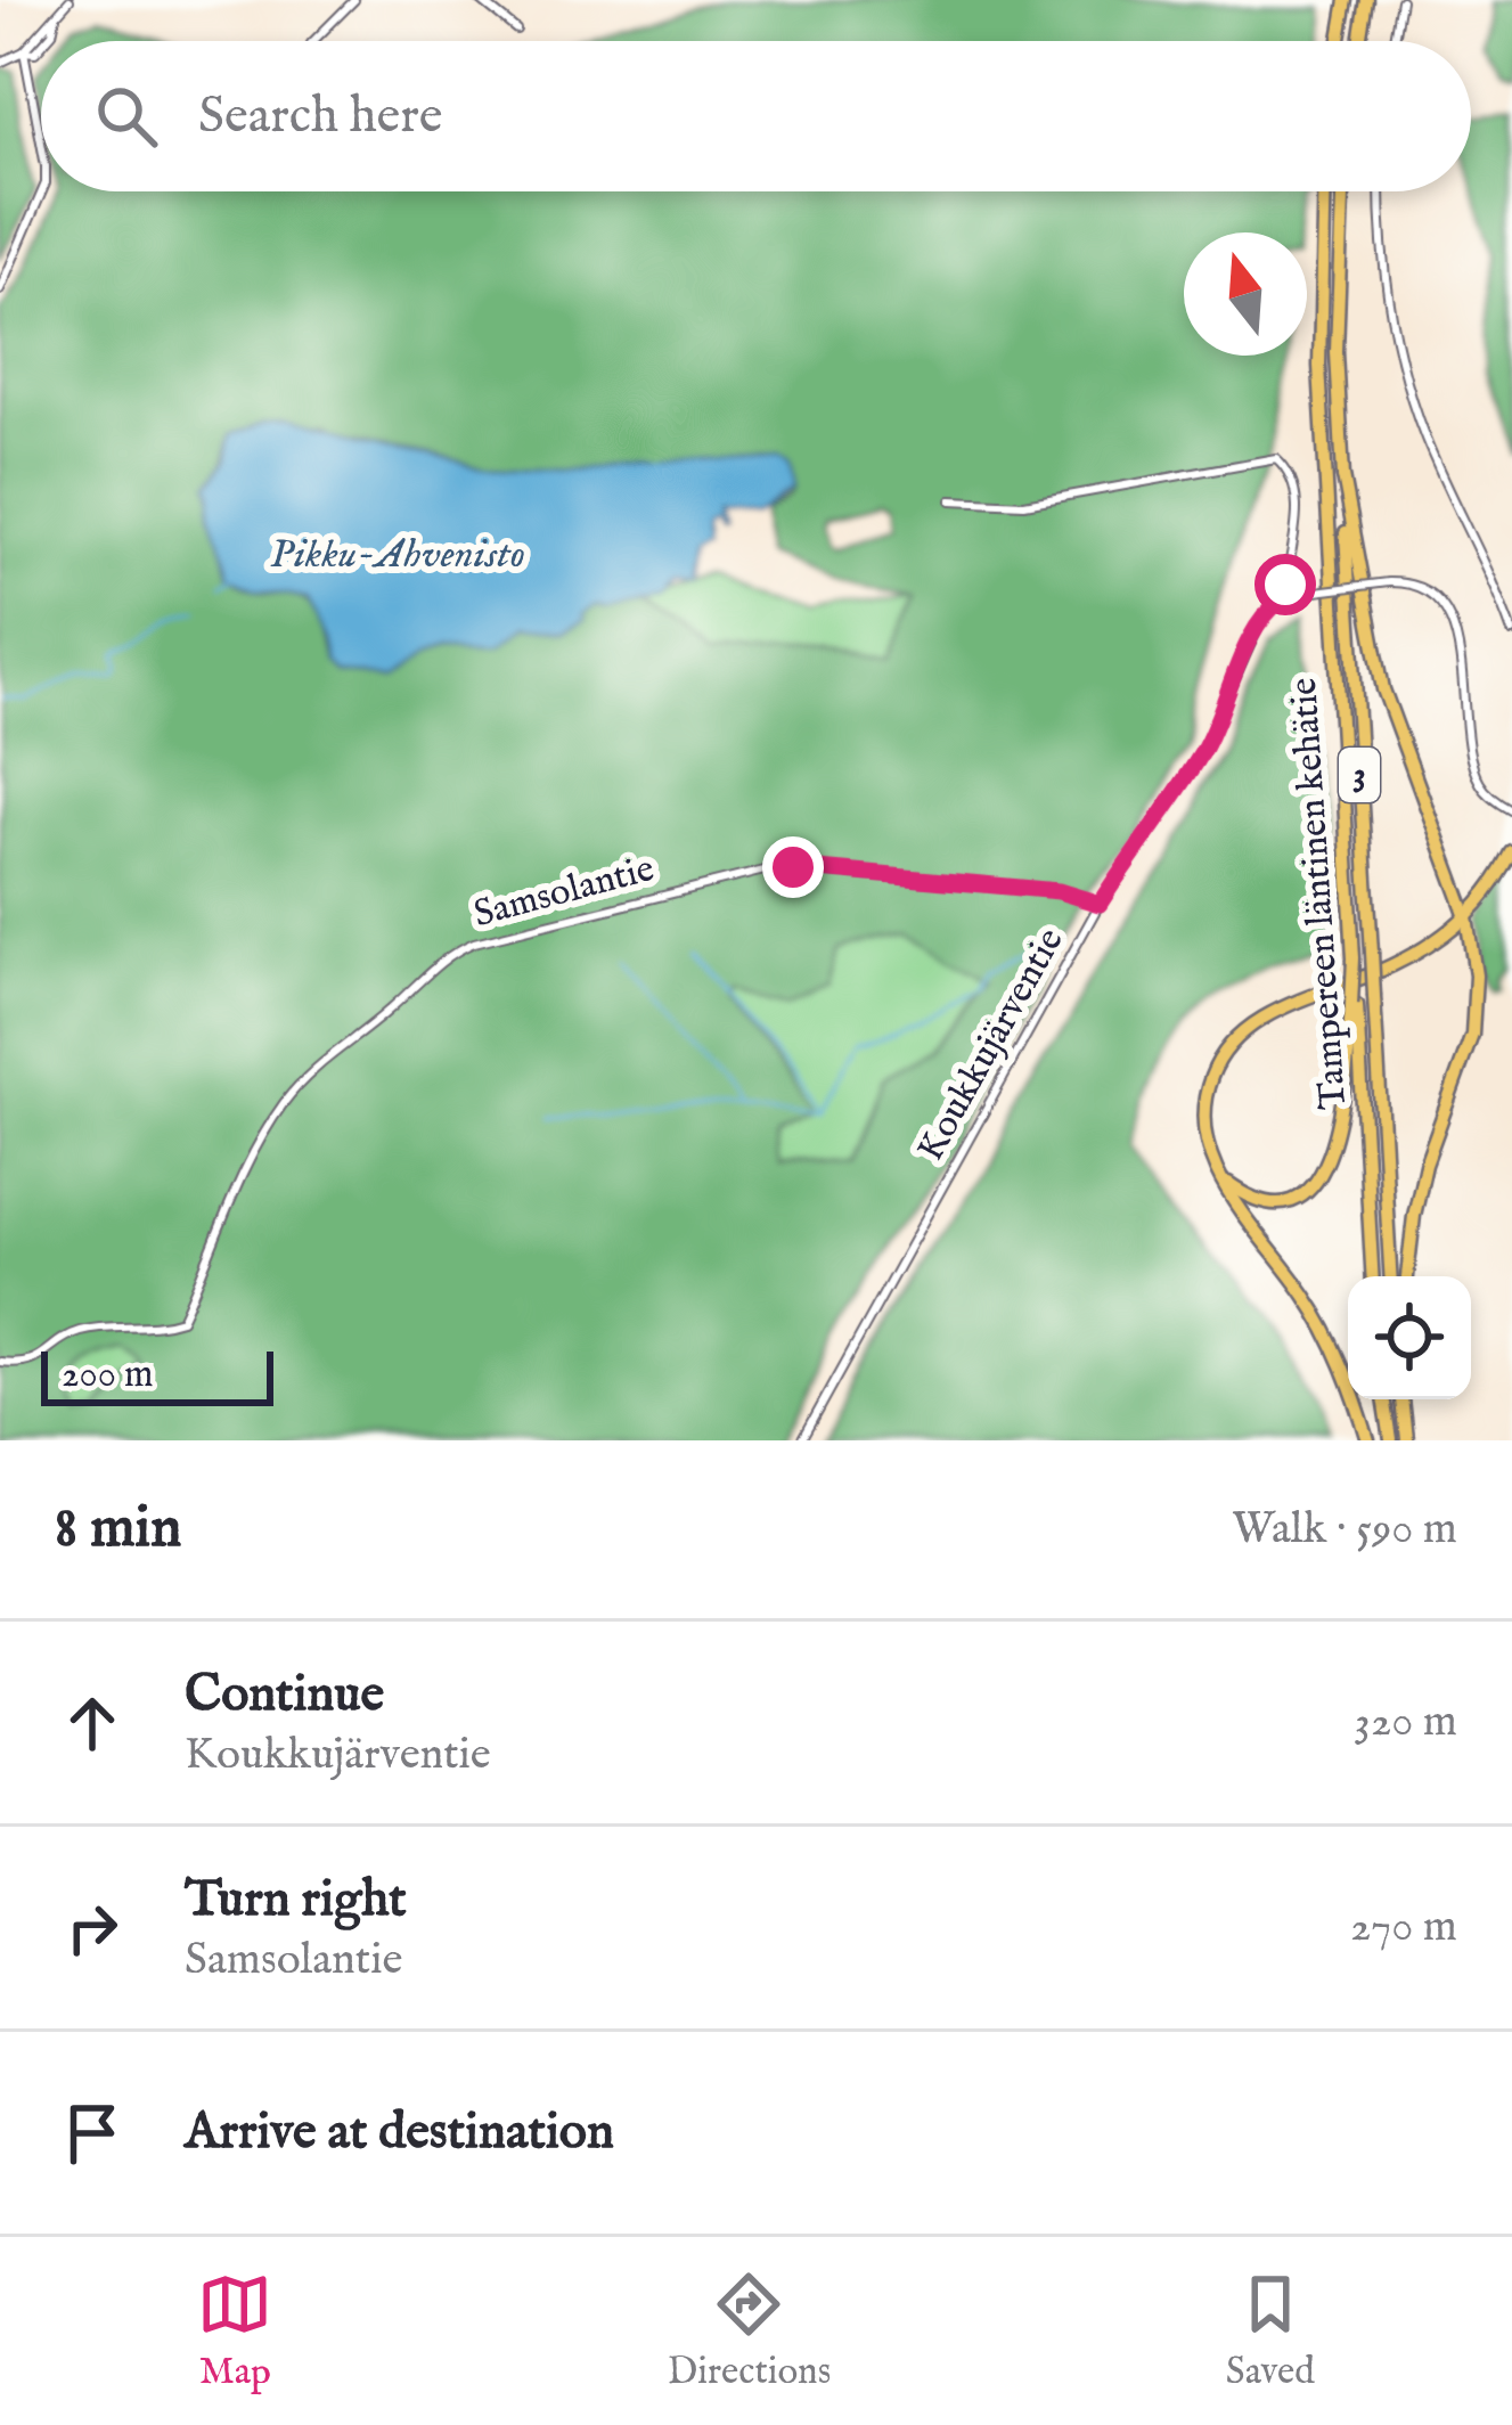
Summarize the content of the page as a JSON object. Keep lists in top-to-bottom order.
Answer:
{
  "streets": {
    "highway": ["3", "Tampereen läntinen kehätie"],
    "street": ["Samsolantie", "Koukkujärventie"]
  },
  "crossings": [
    ["Samsolantie", "Koukkujärventie"]
  ],
  "water": ["Pikku-Ahvenisto"],
  "scale_bar": "200 m",
  "north": "top",
  "page": {
    "search": "Search here",
    "scale": "200 m",
    "heading": ["8 min", "Walk · 590 m"],
    "list": [
      ["Continue", "Koukkujärventie", "320 m"],
      ["Turn right", "Samsolantie", "270 m"],
      "Arrive at destination"
    ],
    "nav": ["Map", "Directions", "Saved"]
  }
}
